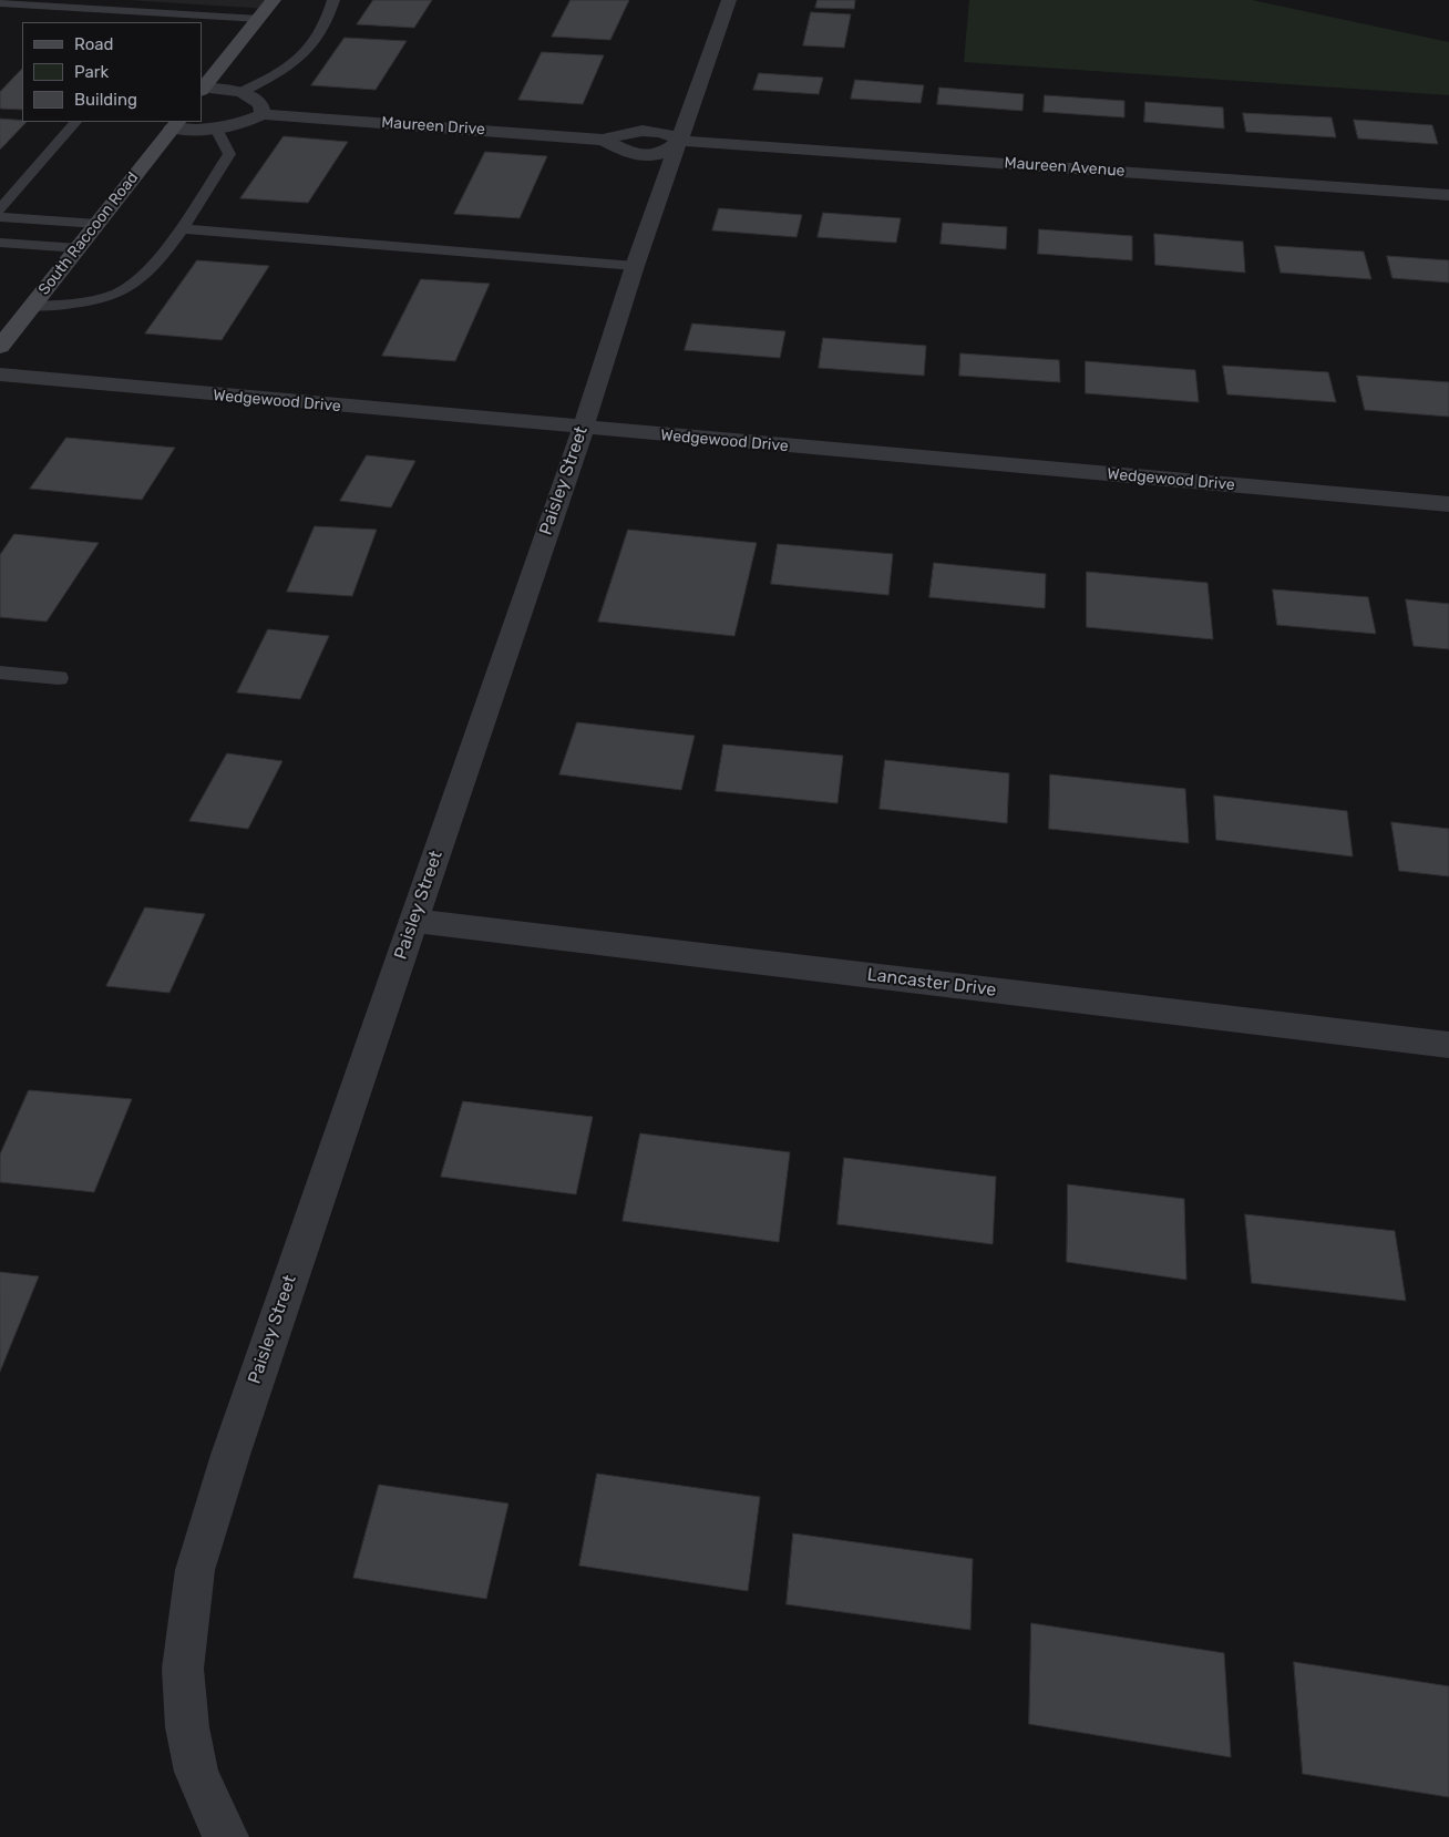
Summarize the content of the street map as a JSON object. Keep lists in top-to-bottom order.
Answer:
{
  "streets": {
    "street": [
      "Maureen Drive",
      "Maureen Avenue",
      "South Raccoon Road",
      "Wedgewood Drive",
      "Paisley Street",
      "Lancaster Drive"
    ]
  },
  "crossings": [
    ["Maureen Drive", "Maureen Avenue"],
    ["Maureen Drive", "South Raccoon Road"],
    ["Maureen Drive", "Paisley Street"],
    ["Maureen Avenue", "Paisley Street"],
    ["Wedgewood Drive", "Paisley Street"],
    ["Paisley Street", "Lancaster Drive"]
  ],
  "legend": ["Road", "Park", "Building"]
}
